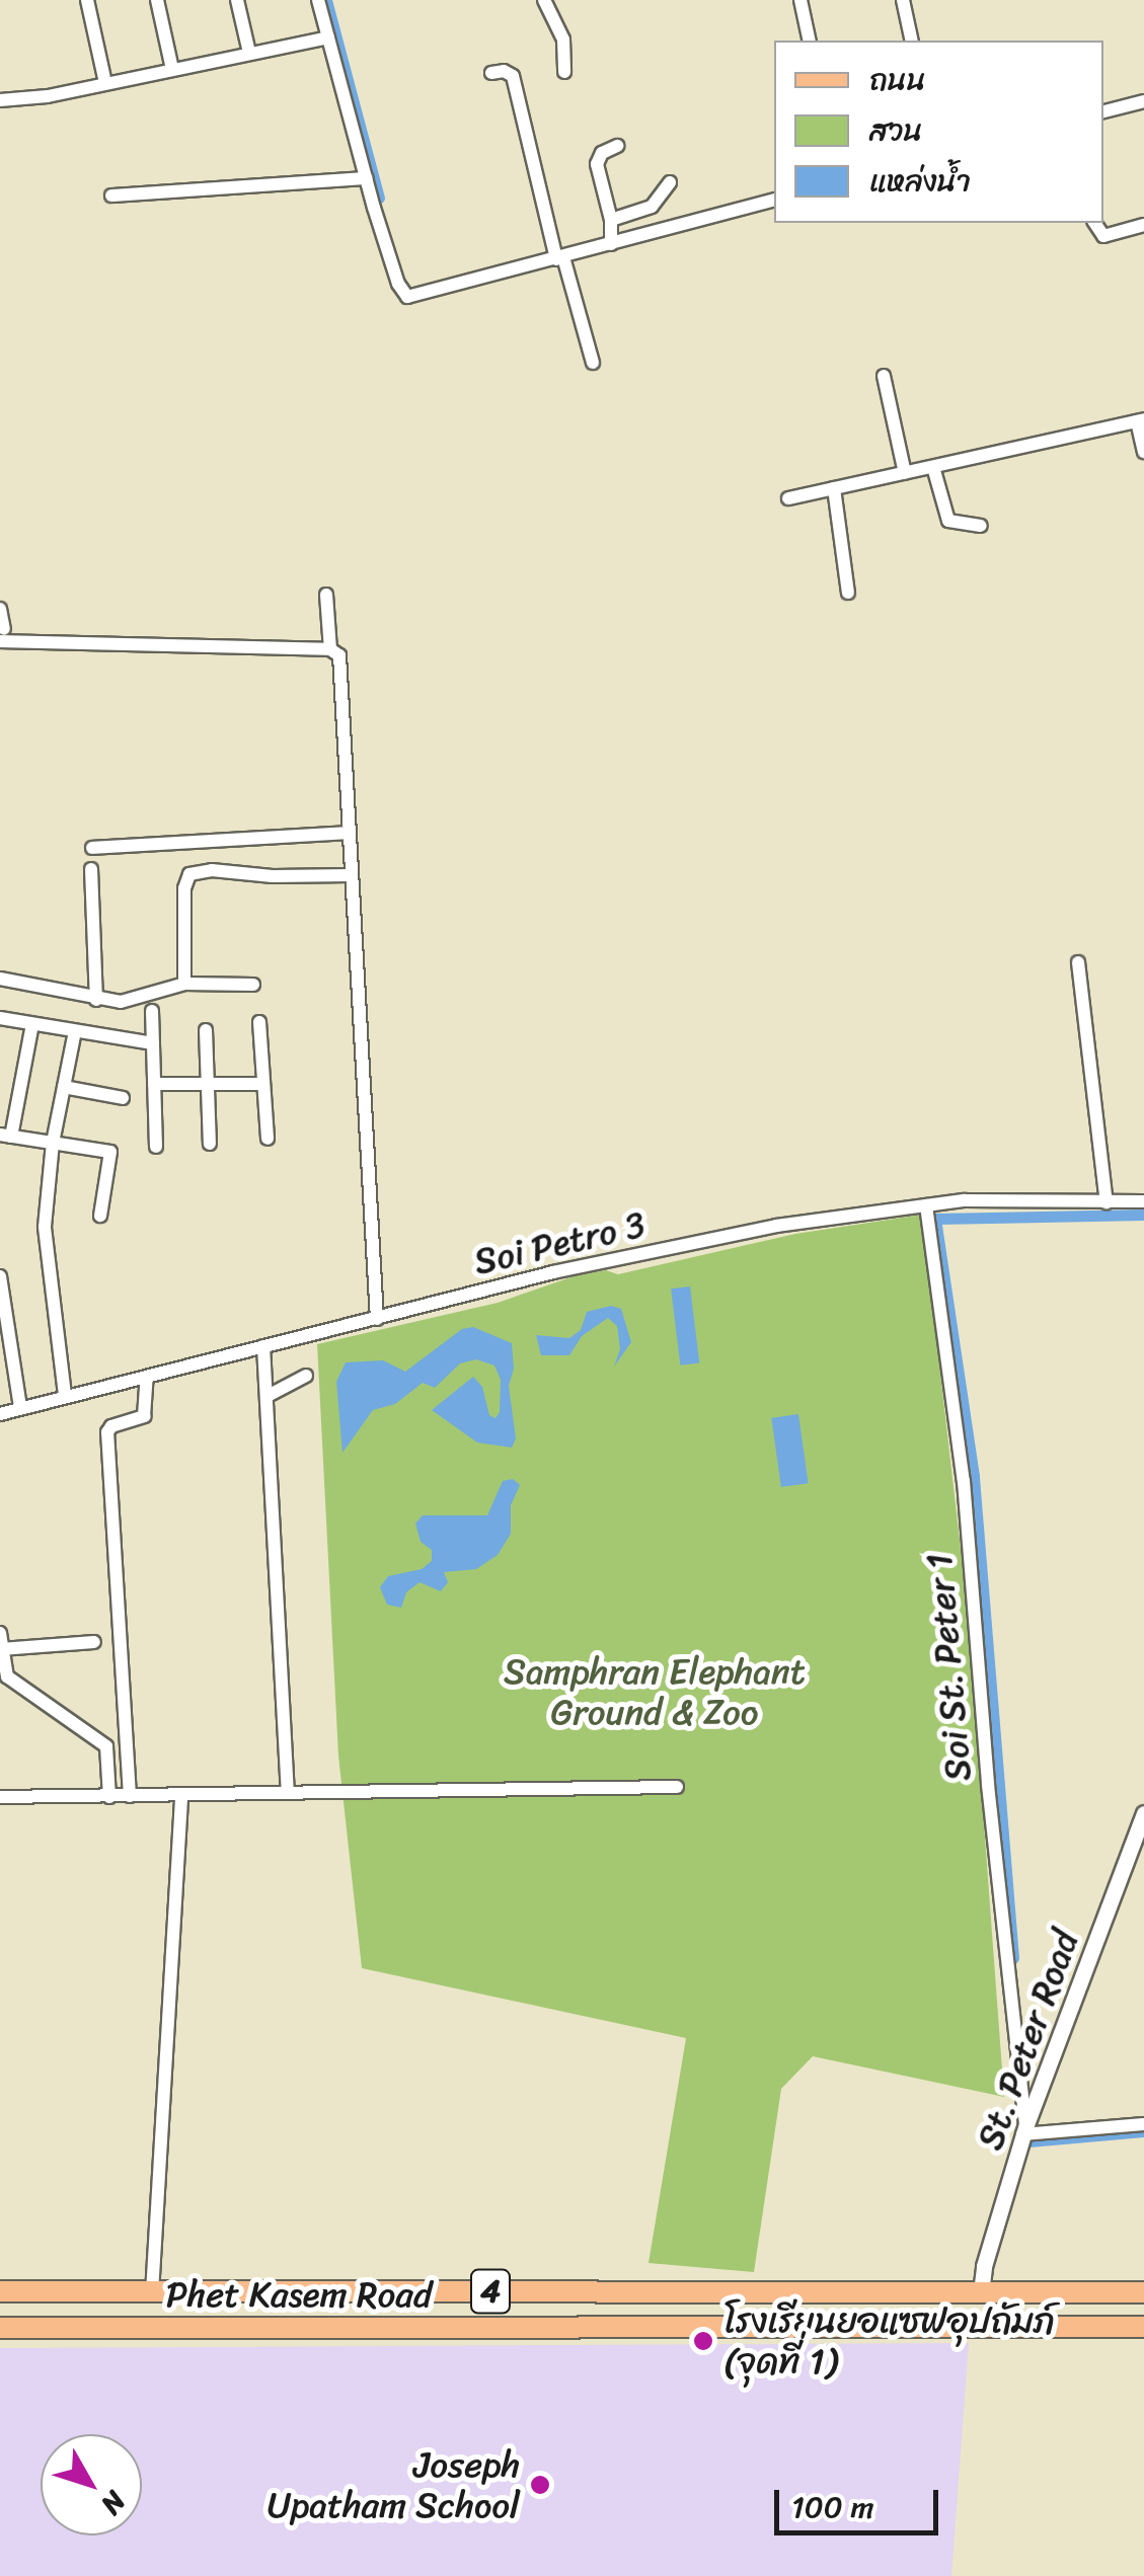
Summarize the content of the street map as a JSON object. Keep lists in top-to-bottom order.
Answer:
{
  "streets": {
    "main road": ["4", "Phet Kasem Road"],
    "street": ["Soi Petro 3", "Soi St. Peter 1", "St. Peter Road"]
  },
  "crossings": [
    ["Soi Petro 3", "Soi St. Peter 1"],
    ["Soi St. Peter 1", "St. Peter Road"],
    ["St. Peter Road", "Phet Kasem Road"]
  ],
  "parks": ["Samphran Elephant Ground & Zoo"],
  "places": ["โรงเรียนยอแซฟอุปถัมภ์ (จุดที่ 1)", "Joseph Upatham School"],
  "legend": ["ถนน", "สวน", "แหล่งน้ำ"],
  "scale_bar": "100 m",
  "north": "bottom right"
}
